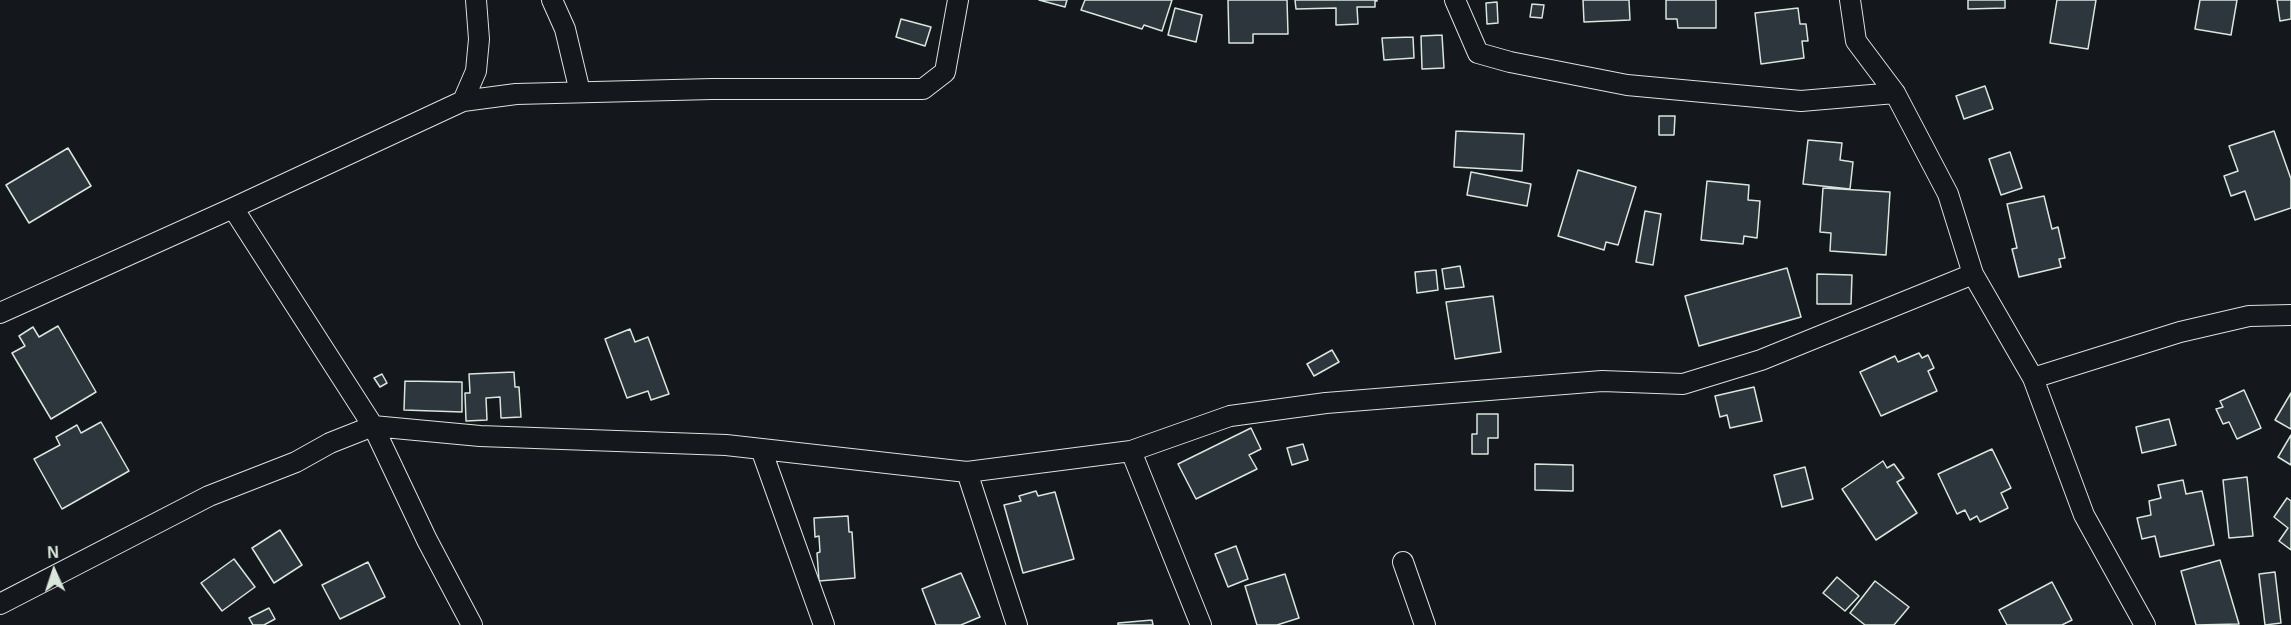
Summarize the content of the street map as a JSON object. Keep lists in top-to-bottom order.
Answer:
{
  "north": "top"
}
